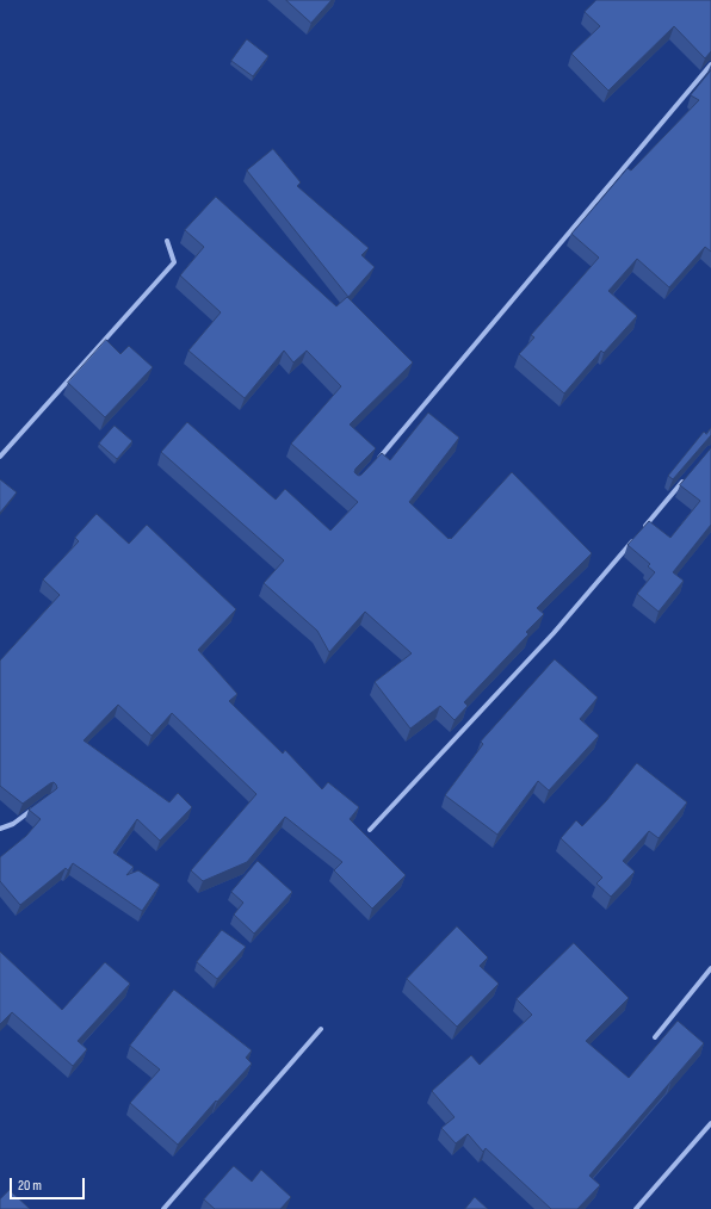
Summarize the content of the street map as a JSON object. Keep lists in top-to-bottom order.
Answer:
{
  "scale_bar": "20 m"
}
